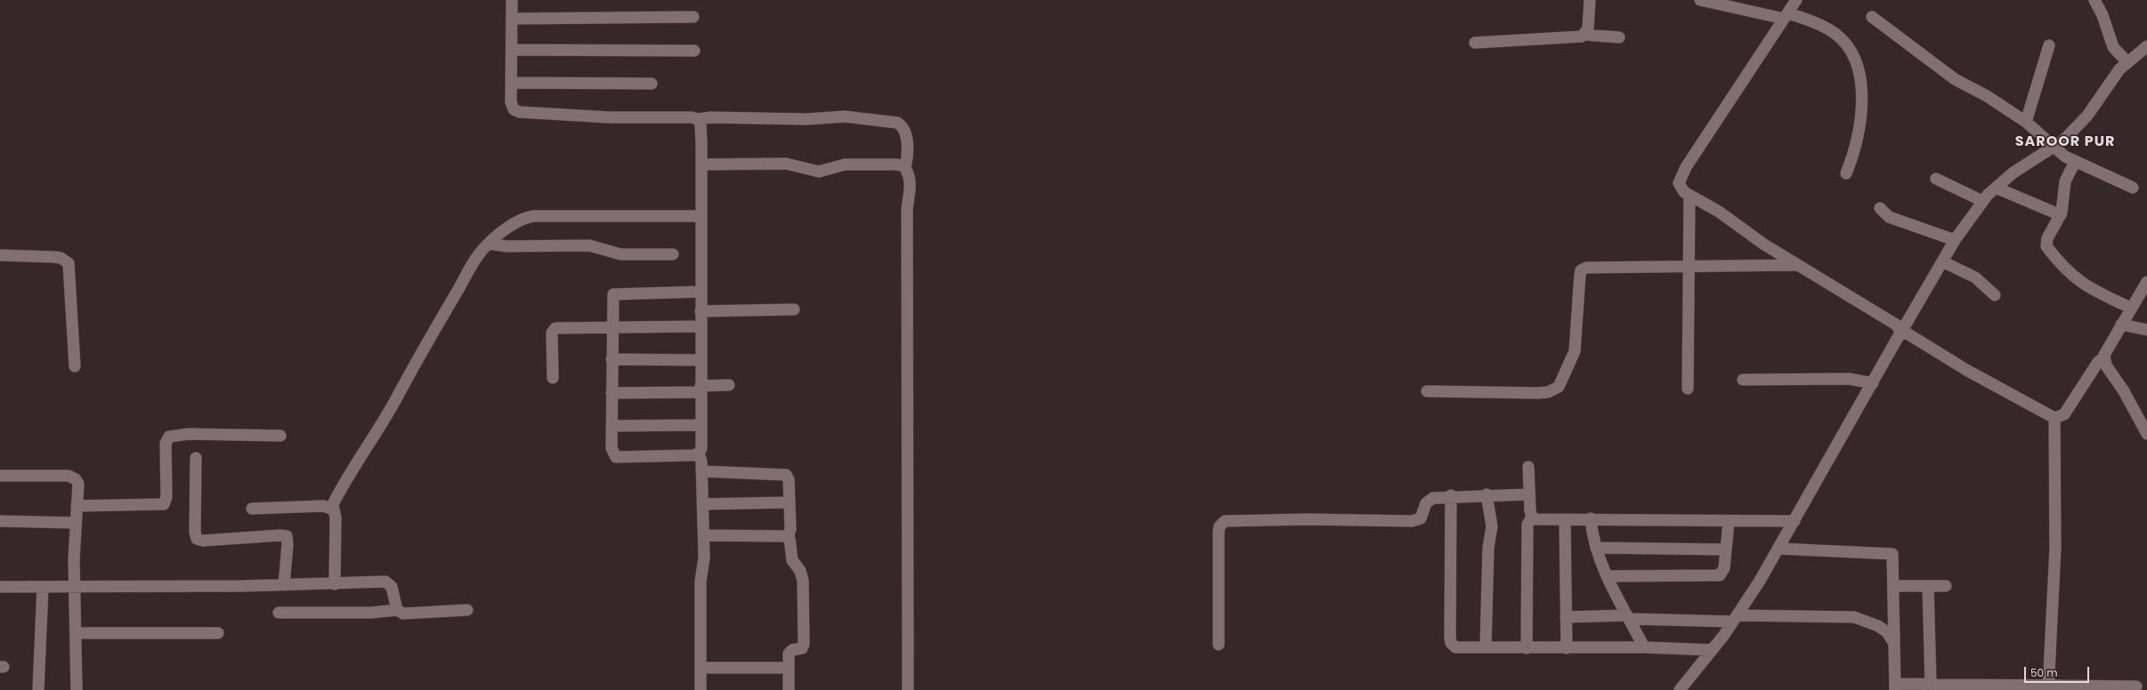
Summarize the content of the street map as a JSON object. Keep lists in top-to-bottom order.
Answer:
{
  "districts": ["SAROOR PUR"],
  "scale_bar": "50 m"
}
